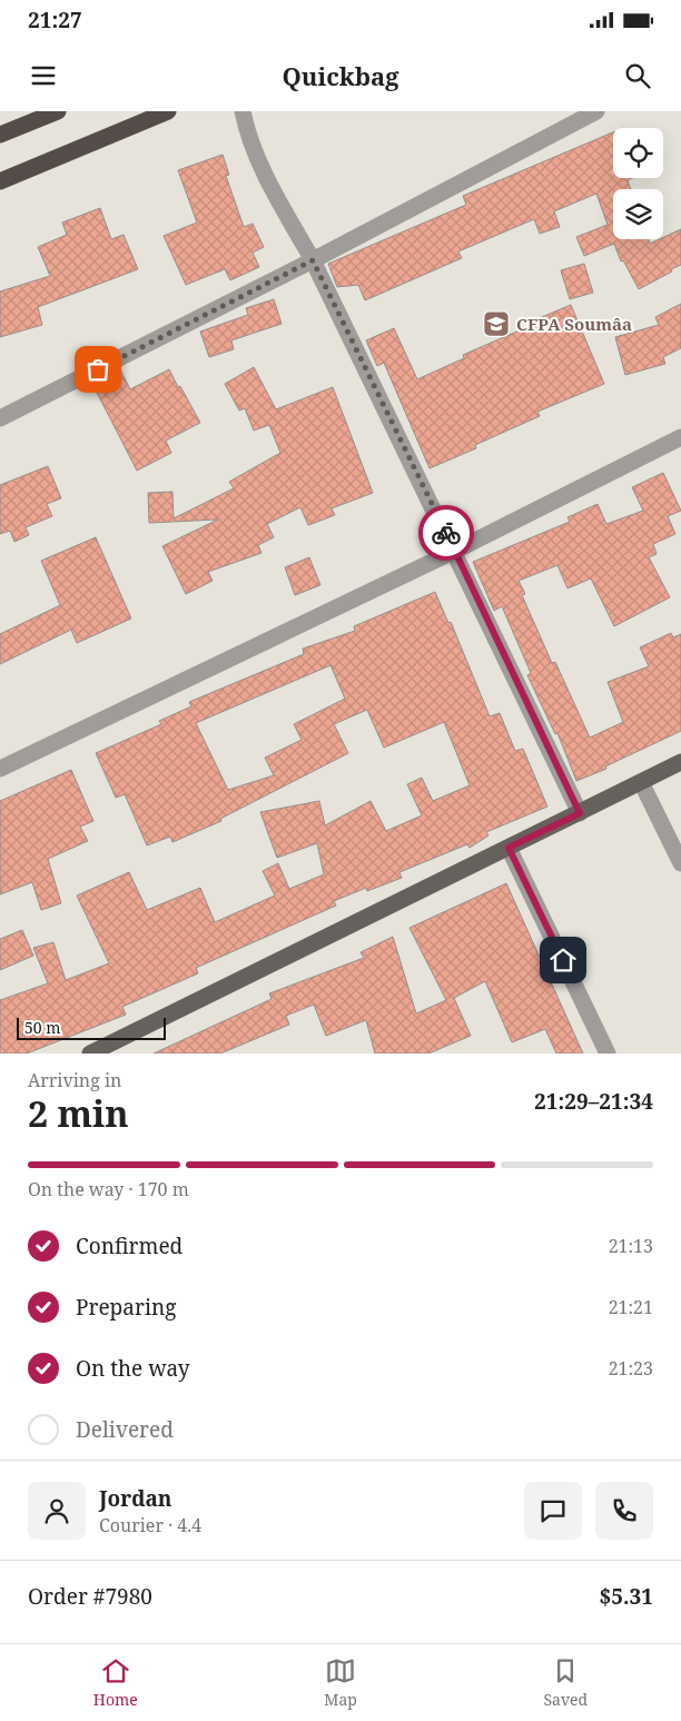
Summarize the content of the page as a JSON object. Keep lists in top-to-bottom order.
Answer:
{
  "places": {
    "school or university": ["CFPA Soumâa"]
  },
  "scale_bar": "50 m",
  "page": {
    "status": "21:27",
    "header": "Quickbag",
    "scale": "50 m",
    "heading": ["2 min", "Arriving in", "21:29–21:34"],
    "panel": [
      "Jordan",
      "Courier · 4.4",
      "Order #7980",
      "$5.31"
    ],
    "bar": "On the way · 170 m",
    "list": [
      ["Confirmed", "21:13"],
      ["Preparing", "21:21"],
      ["On the way", "21:23"],
      "Delivered"
    ],
    "tabs": ["Home", "Map", "Saved"]
  }
}
